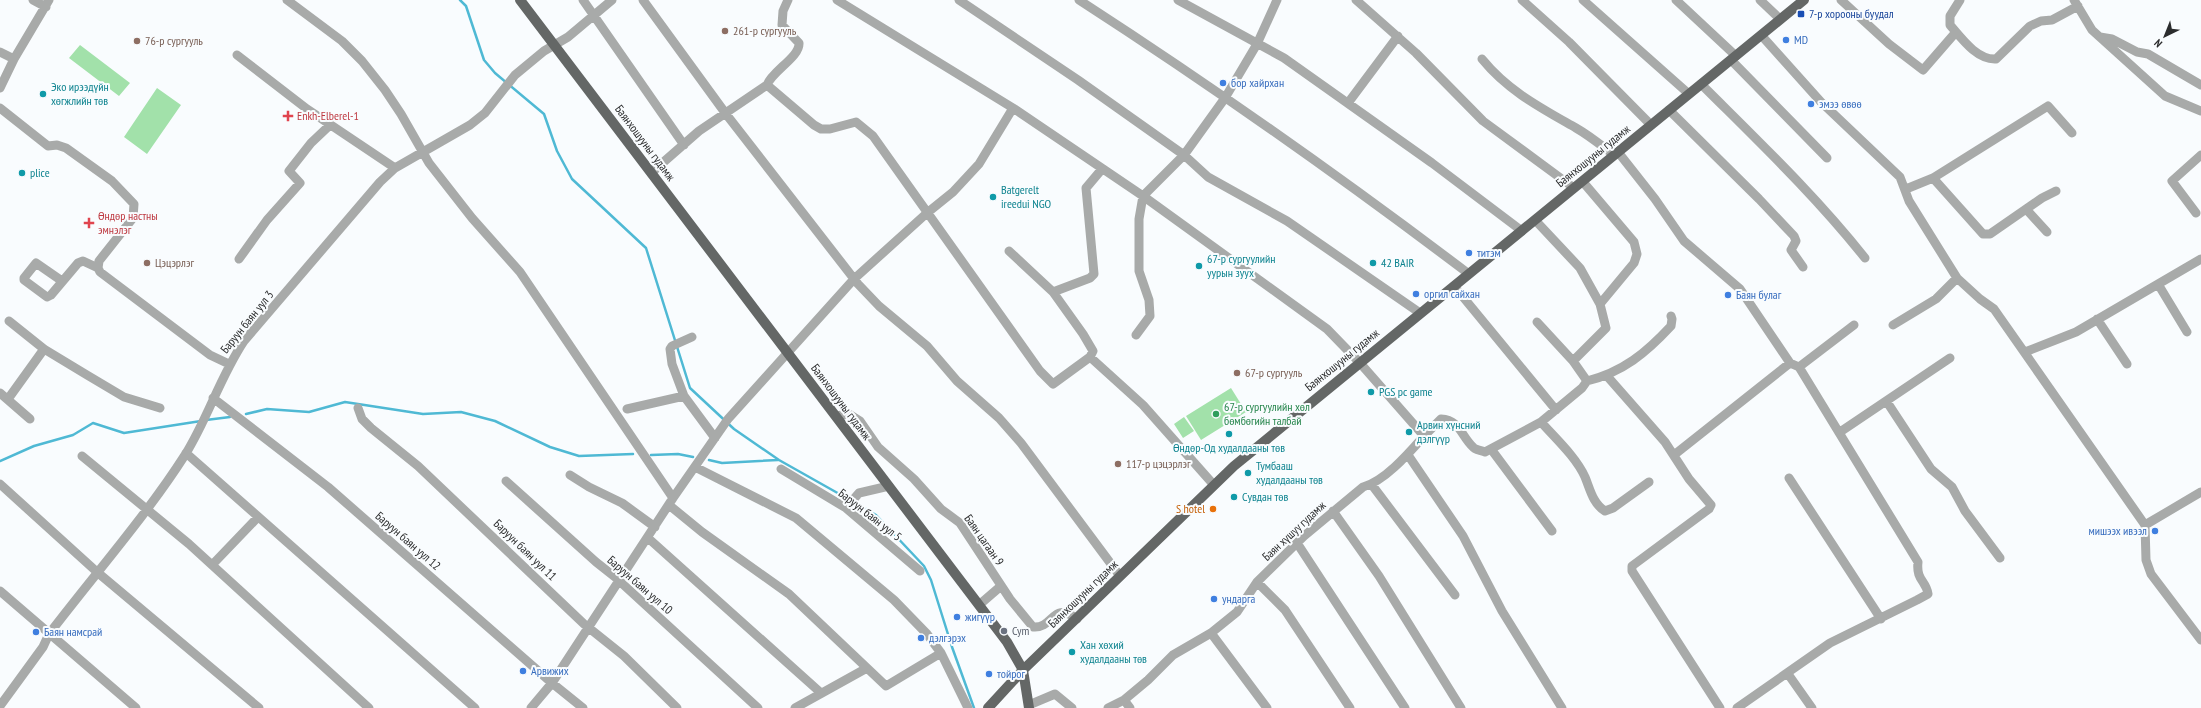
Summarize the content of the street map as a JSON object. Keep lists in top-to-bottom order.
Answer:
{
  "streets": {
    "main road": ["Баянхошууны гудамж"],
    "street": [
      "Баруун баян уул 3",
      "Баруун баян уул 5",
      "Баян хүшуу гудамж",
      "Баян цагаан 9",
      "Баруун баян уул 12",
      "Баруун баян уул 11",
      "Баруун баян уул 10"
    ]
  },
  "crossings": [
    ["Баянхошууны гудамж", "Баруун баян уул 3"],
    ["Баянхошууны гудамж", "Баян цагаан 9"]
  ],
  "places": {
    "transit": ["7-р хорооны буудал"],
    "other": [
      "261-р сургууль",
      "MD",
      "76-р сургууль",
      "бор хайрхан",
      "Эко ирээдүйн хөгжлийн төв",
      "эмээ өвөө",
      "plice",
      "Batgerelt ireedui NGO",
      "титэм",
      "Цэцэрлэг",
      "42 BAIR",
      "67-р сургуулийн уурын зуух",
      "оргил сайхан",
      "Баян булаг",
      "67-р сургууль",
      "PGS pc game",
      "67-р сургуулийн хөл бөмбөгийн талбай",
      "Арвин хүнсний дэлгүүр",
      "Өндөр-Од худалдааны төв",
      "117-р цэцэрлэг",
      "Тумбааш худалдааны төв",
      "Сувдан төв",
      "S hotel",
      "мишээх ивээл",
      "ундарга",
      "жигүүр",
      "Cym",
      "Баян намсрай",
      "дэлгэрэх",
      "Хан хөхий худалдааны төв",
      "Арвижих",
      "тойрог"
    ],
    "health": ["Enkh-Elberel-1", "Өндөр настны эмнэлэг"]
  },
  "north": "bottom left"
}
